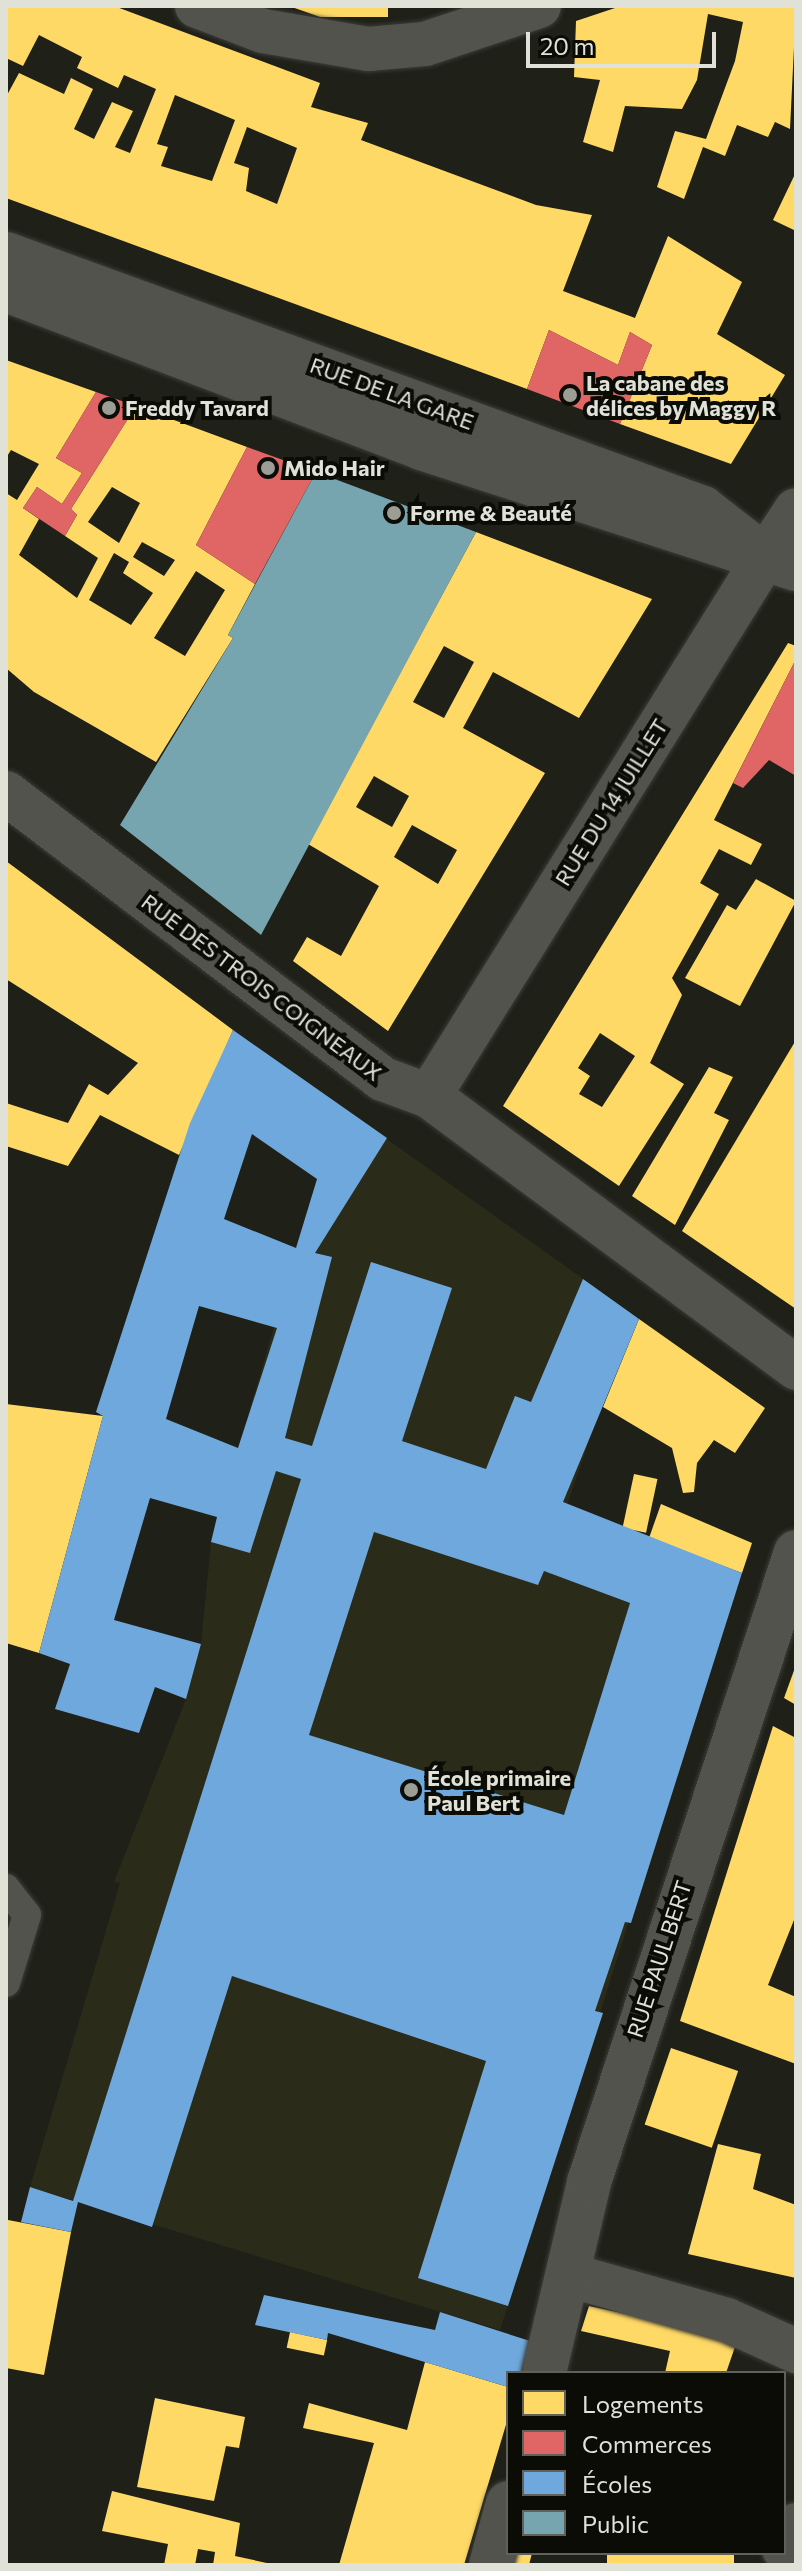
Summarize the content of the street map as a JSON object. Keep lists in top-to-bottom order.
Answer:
{
  "streets": {
    "street": [
      "RUE DE LA GARE",
      "RUE DU 14 JUILLET",
      "RUE DES TROIS COIGNEAUX",
      "RUE PAUL BERT"
    ]
  },
  "crossings": [
    ["RUE DE LA GARE", "RUE DU 14 JUILLET"],
    ["RUE DU 14 JUILLET", "RUE DES TROIS COIGNEAUX"]
  ],
  "places": [
    "La cabane des délices by Maggy R",
    "Freddy Tavard",
    "Mido Hair",
    "Forme & Beauté",
    "École primaire Paul Bert"
  ],
  "legend": [
    "Logements",
    "Commerces",
    "Écoles",
    "Public"
  ],
  "scale_bar": "20 m"
}
